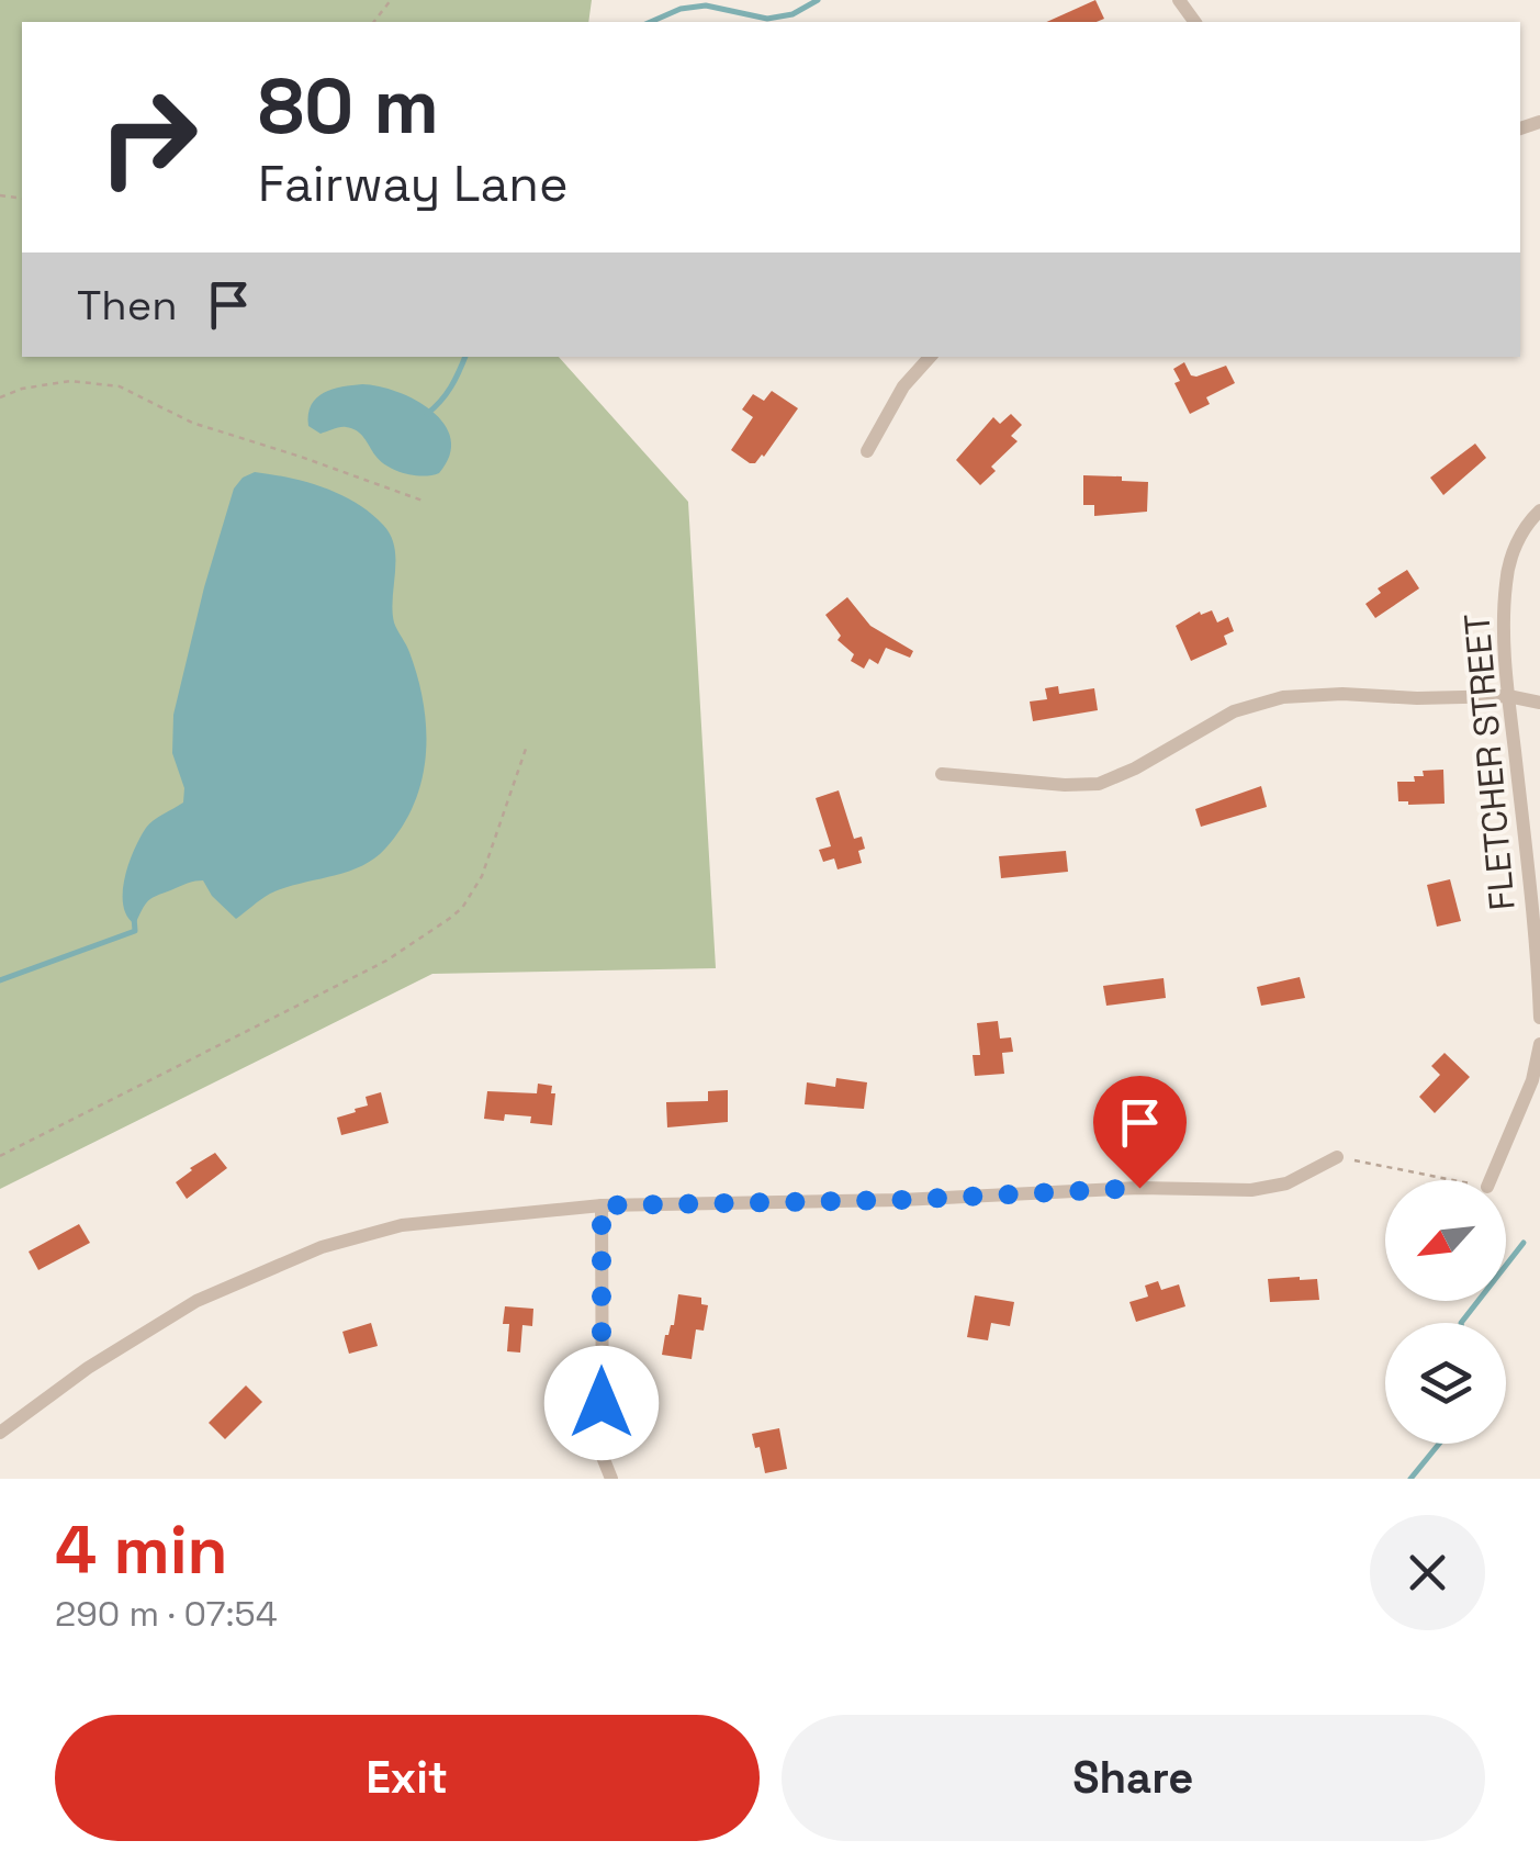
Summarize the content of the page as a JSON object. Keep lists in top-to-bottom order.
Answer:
{
  "streets": {
    "street": ["FLETCHER STREET"]
  },
  "north": "bottom left",
  "page": {
    "turn": ["80 m", "Fairway Lane"],
    "then": "Then",
    "heading": ["4 min", "290 m · 07:54"],
    "buttons": ["Exit", "Share"]
  }
}
